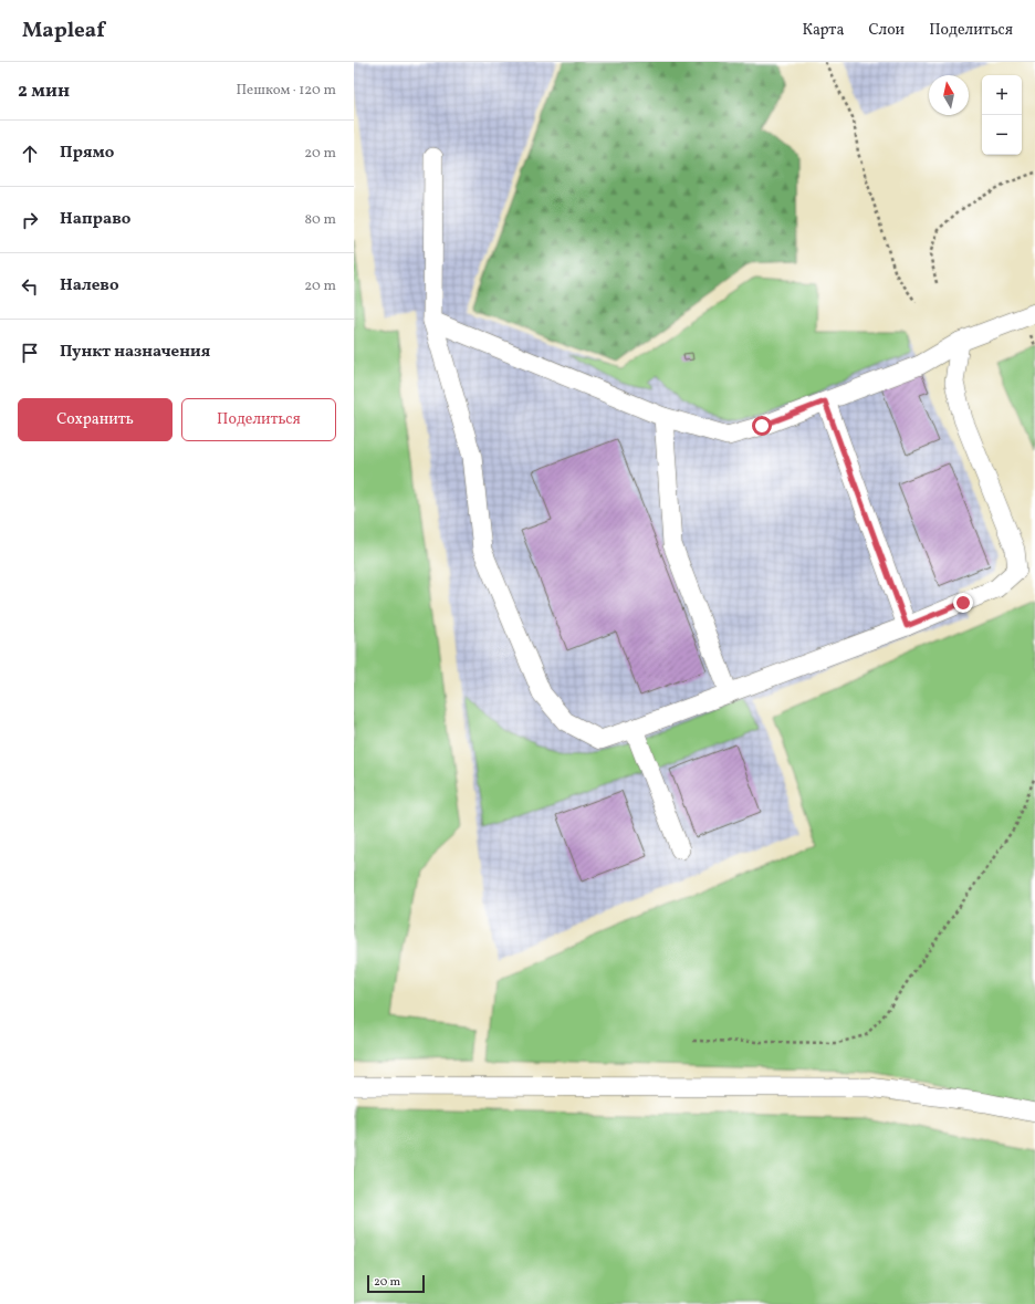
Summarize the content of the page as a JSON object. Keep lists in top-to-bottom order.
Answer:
{
  "scale_bar": "20 m",
  "north": "top",
  "page": {
    "header": "Mapleaf",
    "nav": ["Карта", "Слои", "Поделиться"],
    "heading": ["2 мин", "Пешком · 120 m"],
    "map_buttons": ["+", "−"],
    "list": [
      ["Прямо", "20 m"],
      ["Направо", "80 m"],
      ["Налево", "20 m"],
      "Пункт назначения"
    ],
    "buttons": ["Сохранить", "Поделиться"],
    "scale": "20 m"
  }
}
